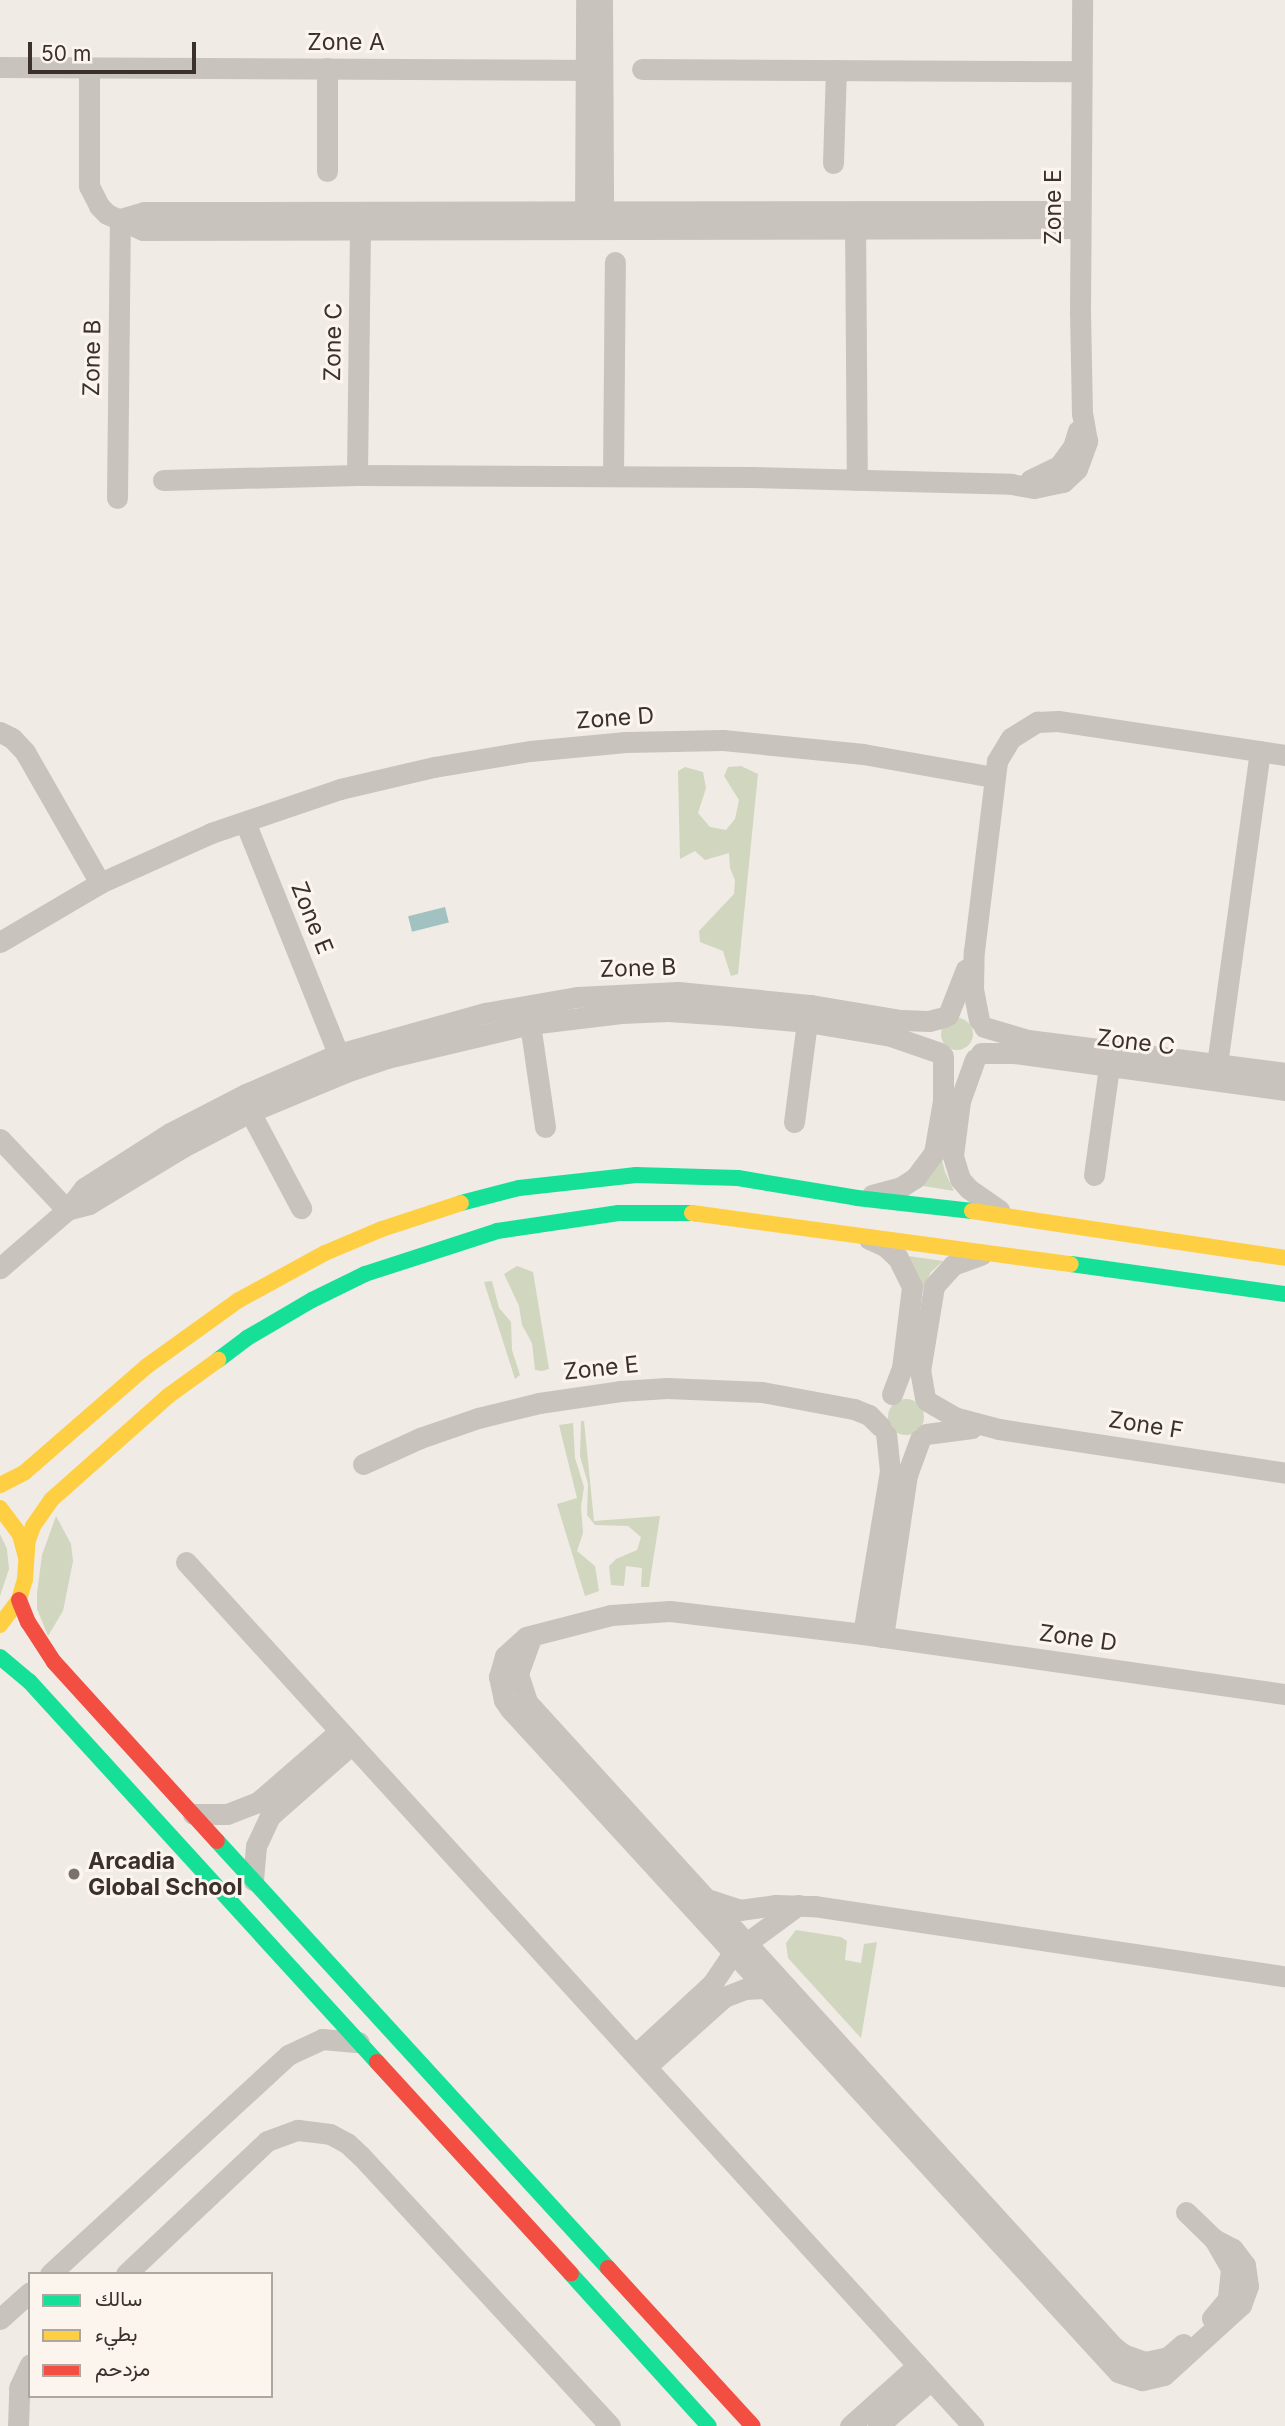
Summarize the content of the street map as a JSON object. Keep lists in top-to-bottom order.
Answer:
{
  "streets": {
    "street": [
      "Zone A",
      "Zone E",
      "Zone C",
      "Zone B",
      "Zone D",
      "Zone F"
    ]
  },
  "crossings": [
    ["Zone E", "Zone C"],
    ["Zone E", "Zone B"],
    ["Zone E", "Zone D"],
    ["Zone C", "Zone B"]
  ],
  "places": ["Arcadia Global School"],
  "legend": ["سالك", "بطيء", "مزدحم"],
  "scale_bar": "50 m"
}
